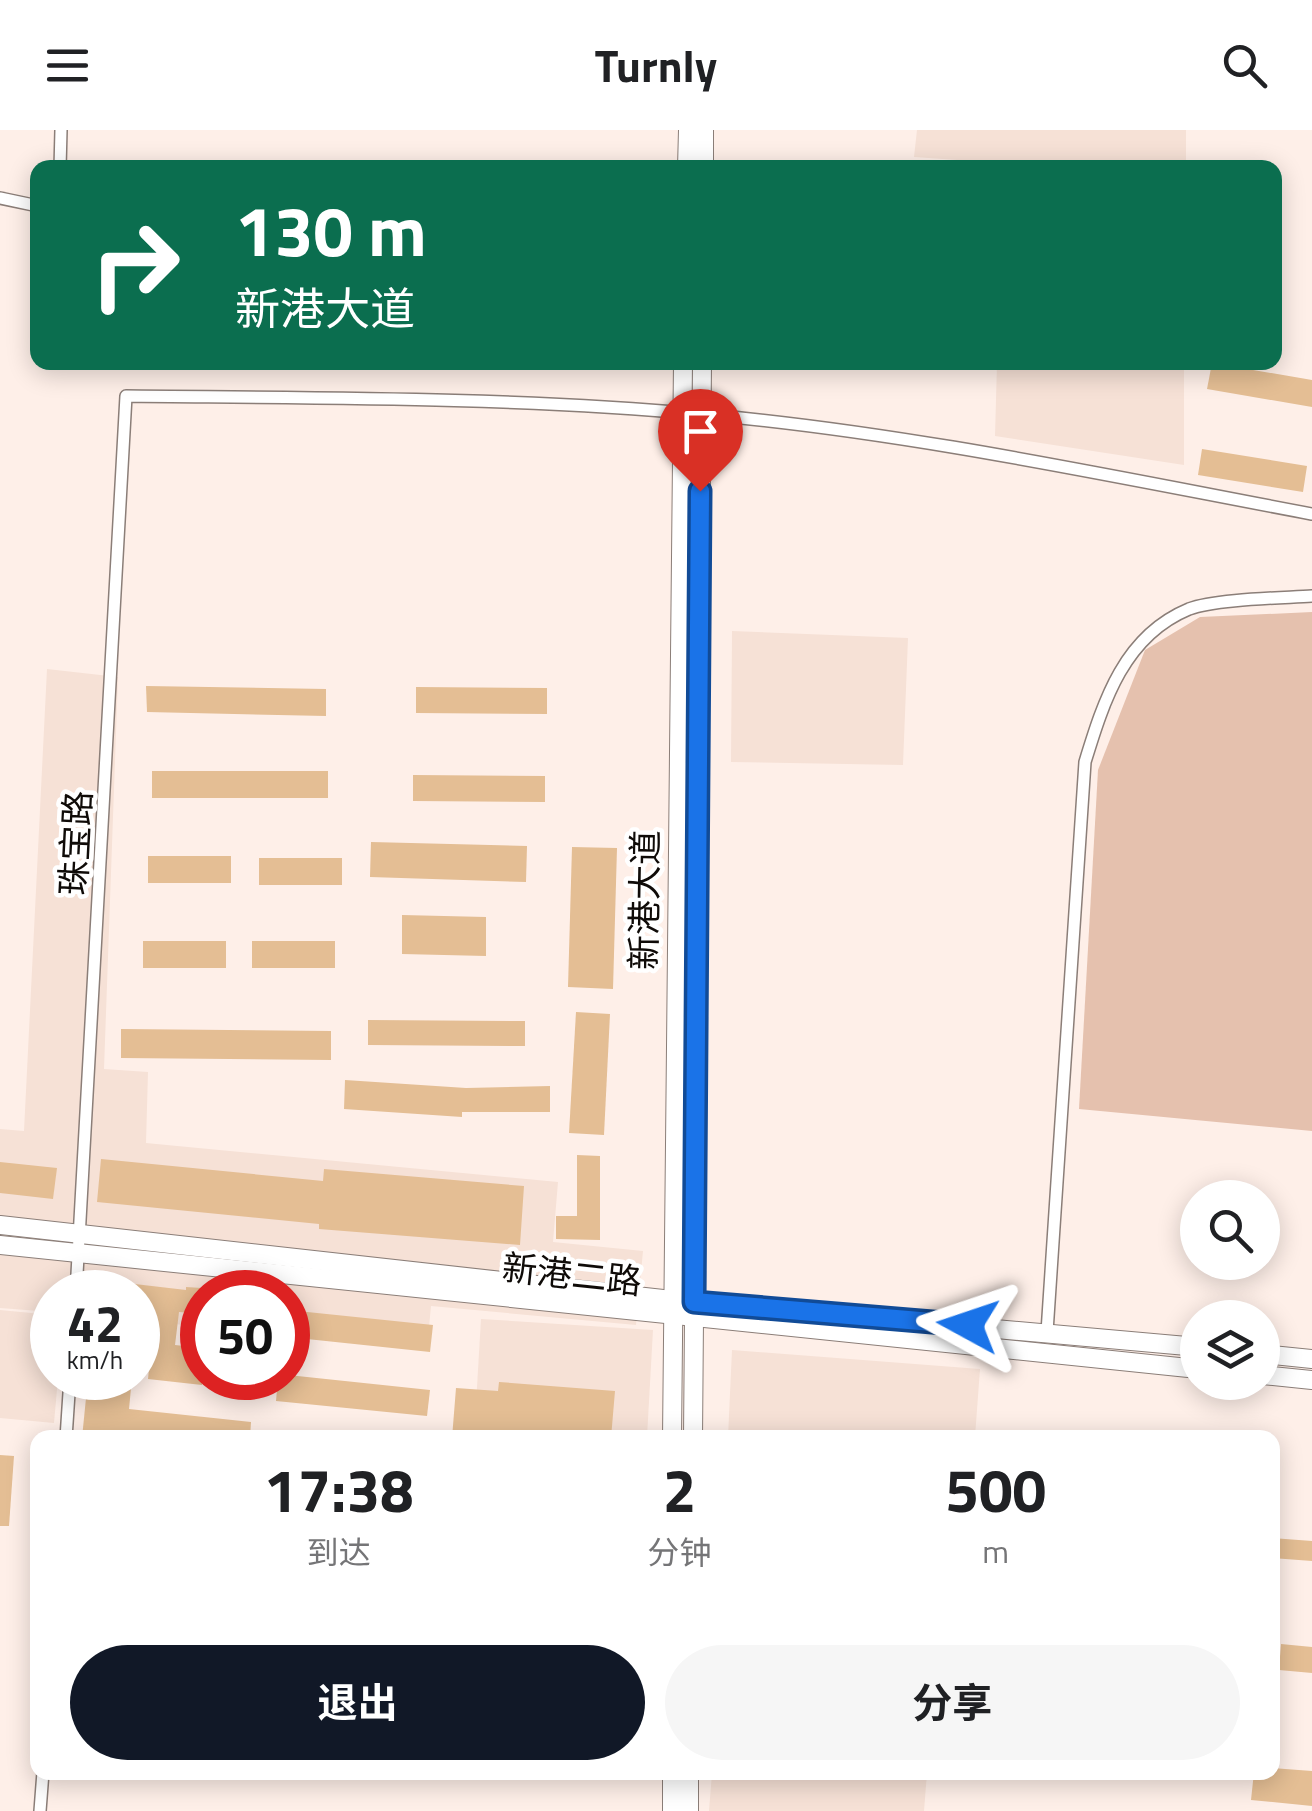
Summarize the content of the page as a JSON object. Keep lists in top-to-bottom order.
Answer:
{
  "streets": {
    "main road": ["新港大道", "新港二路"],
    "street": ["珠宝路"]
  },
  "crossings": [
    ["珠宝路", "新港大道"],
    ["珠宝路", "新港二路"],
    ["新港大道", "新港二路"]
  ],
  "page": {
    "header": "Turnly",
    "turn": ["130 m", "新港大道"],
    "speed": "42 km/h",
    "limit": "50",
    "eta": [
      "17:38",
      "到达",
      "2",
      "分钟",
      "500",
      "m"
    ],
    "buttons": ["退出", "分享"]
  }
}
